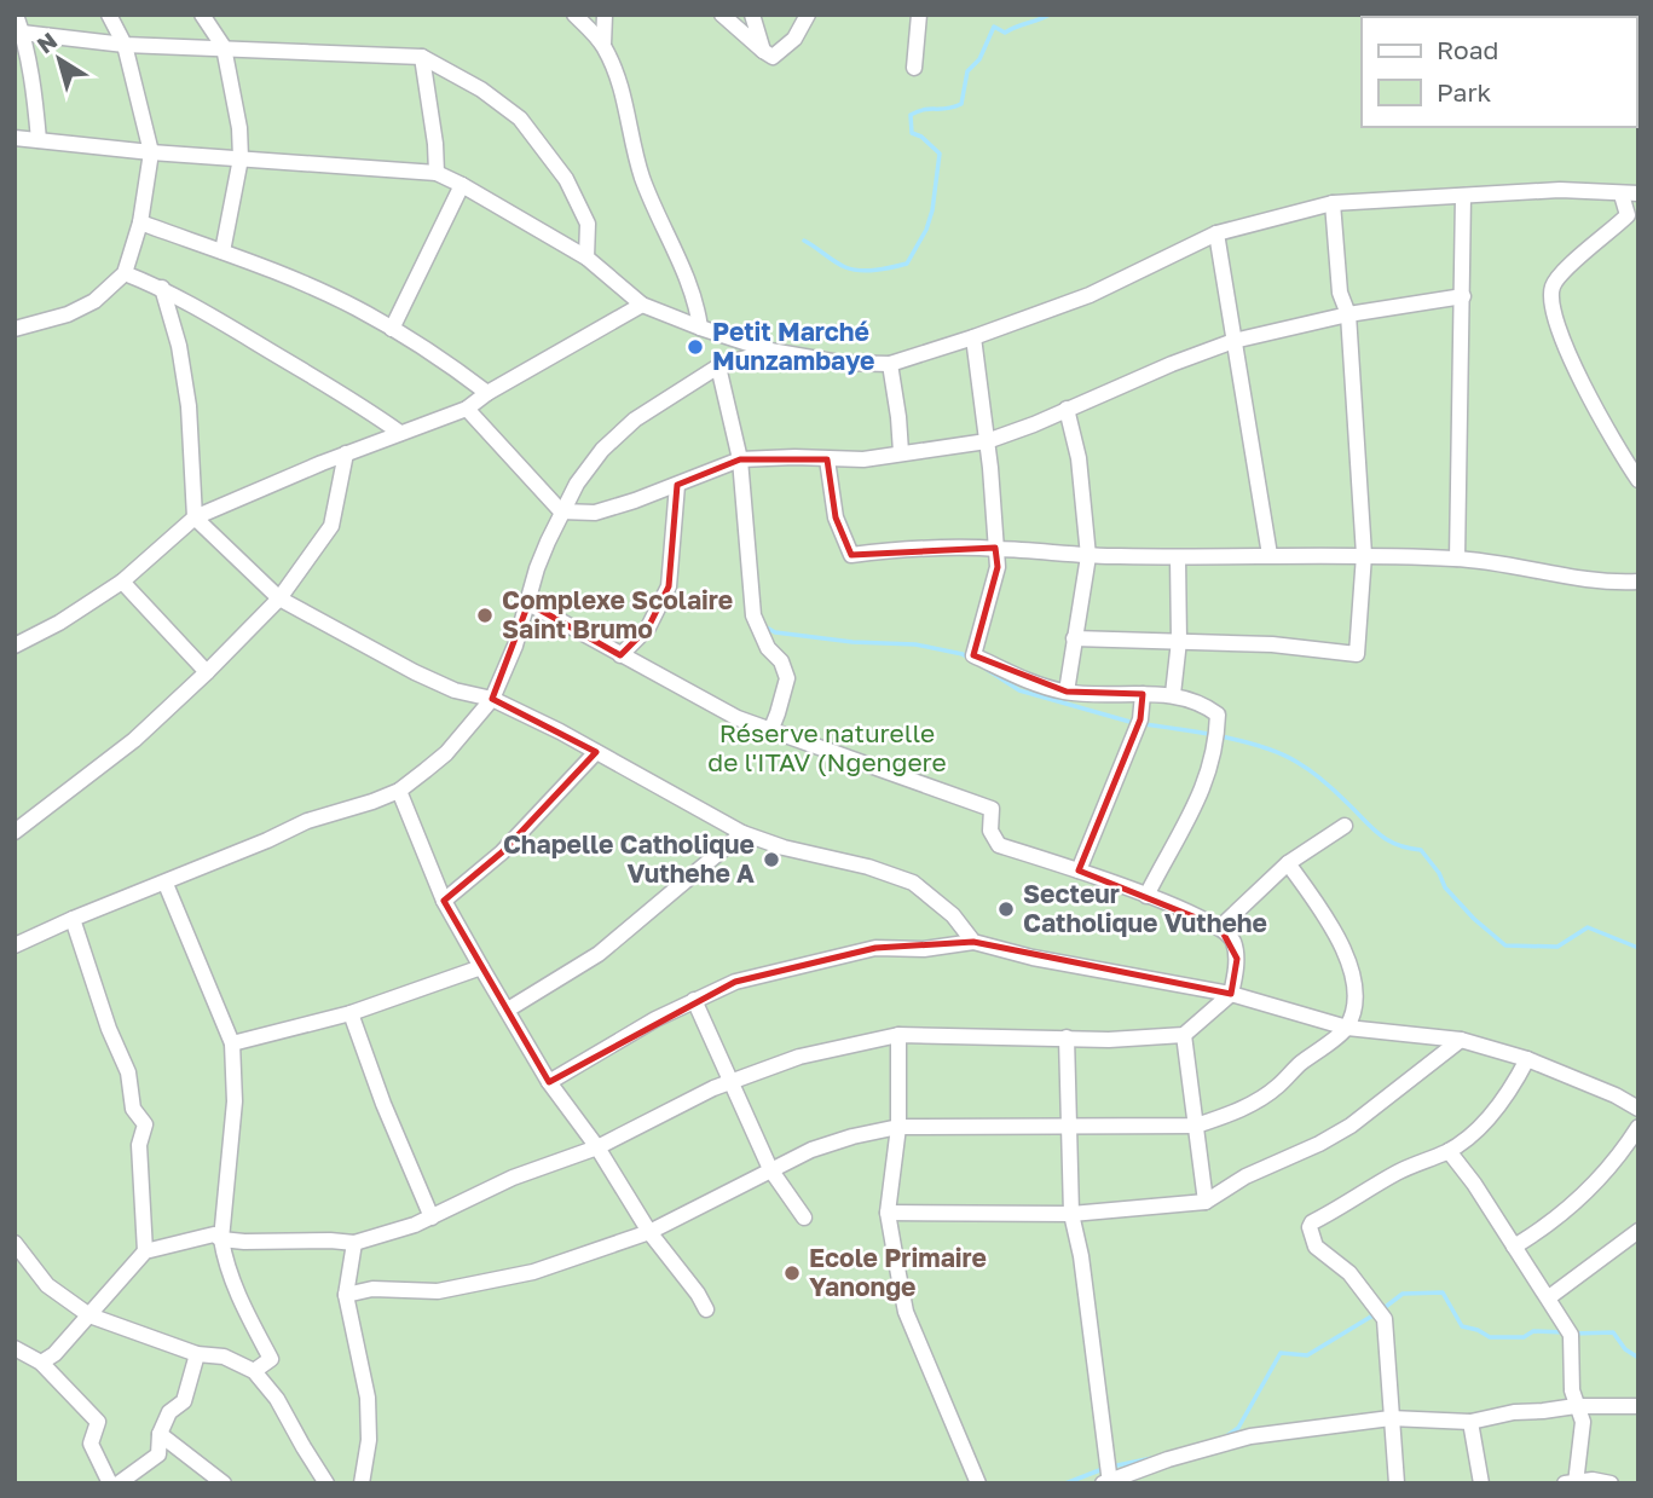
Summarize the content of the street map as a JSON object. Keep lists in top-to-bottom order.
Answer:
{
  "parks": ["Réserve naturelle de l'ITAV (Ngengere"],
  "places": [
    "Petit Marché Munzambaye",
    "Complexe Scolaire Saint Brumo",
    "Chapelle Catholique Vuthehe A",
    "Secteur Catholique Vuthehe",
    "Ecole Primaire Yanonge"
  ],
  "legend": ["Road", "Park"],
  "north": "top left"
}
